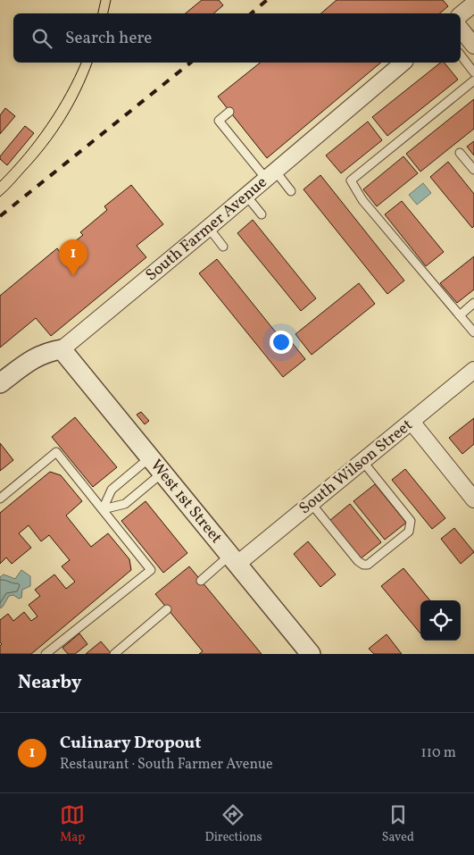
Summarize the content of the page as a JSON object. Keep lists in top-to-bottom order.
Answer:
{
  "streets": {
    "street": ["South Farmer Avenue", "South Wilson Street", "West 1st Street"]
  },
  "crossings": [
    ["South Farmer Avenue", "West 1st Street"],
    ["South Wilson Street", "West 1st Street"]
  ],
  "page": {
    "search": "Search here",
    "pins": "1",
    "heading": "Nearby",
    "list": [
      {
        "mark": "1",
        "name": "Culinary Dropout",
        "note": "Restaurant · South Farmer Avenue",
        "value": "110 m"
      }
    ],
    "nav": ["Map", "Directions", "Saved"]
  }
}
